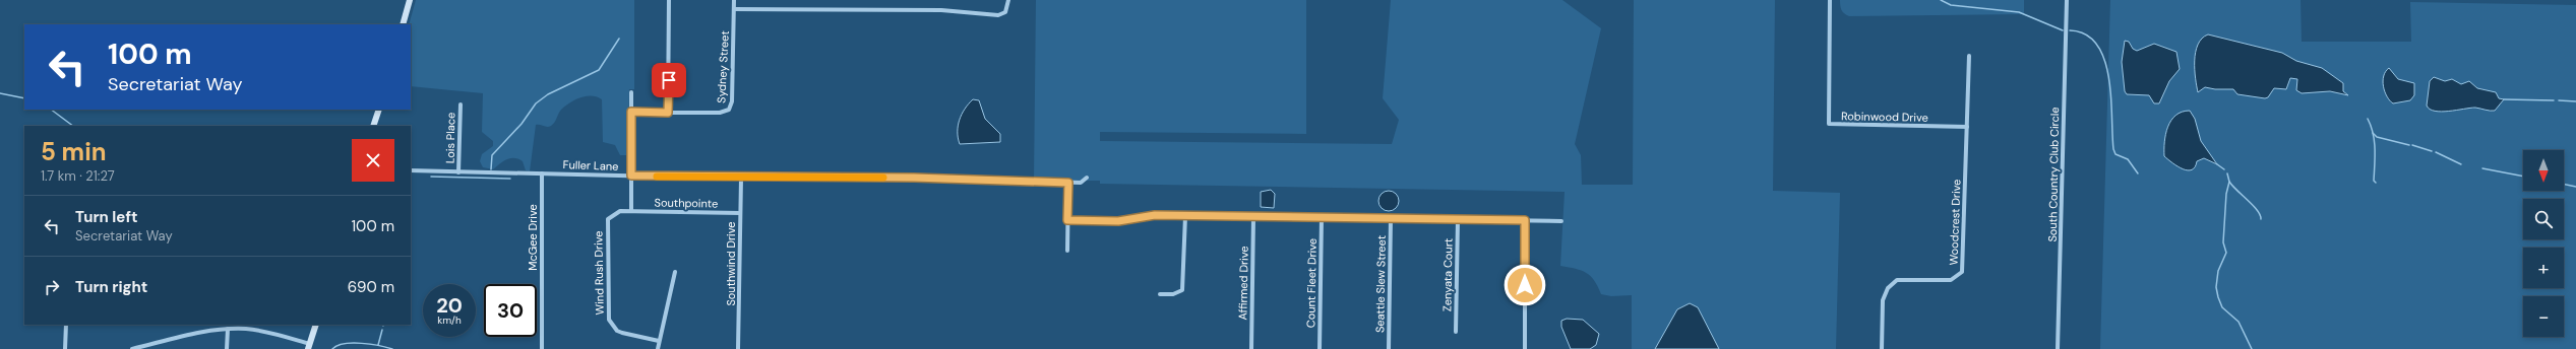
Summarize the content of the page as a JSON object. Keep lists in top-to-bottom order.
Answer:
{
  "streets": {
    "street": [
      "Sydney Street",
      "Robinwood Drive",
      "Lois Place",
      "Fuller Lane",
      "South Country Club Circle",
      "Southpointe",
      "Woodcrest Drive",
      "McGee Drive",
      "Southwind Drive",
      "Wind Rush Drive",
      "Zenyata Court",
      "Affirmed Drive",
      "Count Fleet Drive",
      "Seattle Slew Street"
    ]
  },
  "crossings": [
    ["Robinwood Drive", "Woodcrest Drive"],
    ["Lois Place", "Fuller Lane"],
    ["Fuller Lane", "McGee Drive"],
    ["Fuller Lane", "Southwind Drive"],
    ["Southpointe", "Southwind Drive"],
    ["Southpointe", "Wind Rush Drive"]
  ],
  "north": "bottom",
  "page": {
    "turn": ["100 m", "Secretariat Way"],
    "heading": ["5 min", "1.7 km · 21:27"],
    "map_buttons": ["+", "−"],
    "list": [
      {
        "name": "Turn left",
        "note": "Secretariat Way",
        "value": "100 m"
      },
      {
        "name": "Turn right",
        "value": "690 m"
      }
    ],
    "speed": "20 km/h",
    "limit": "30"
  }
}
